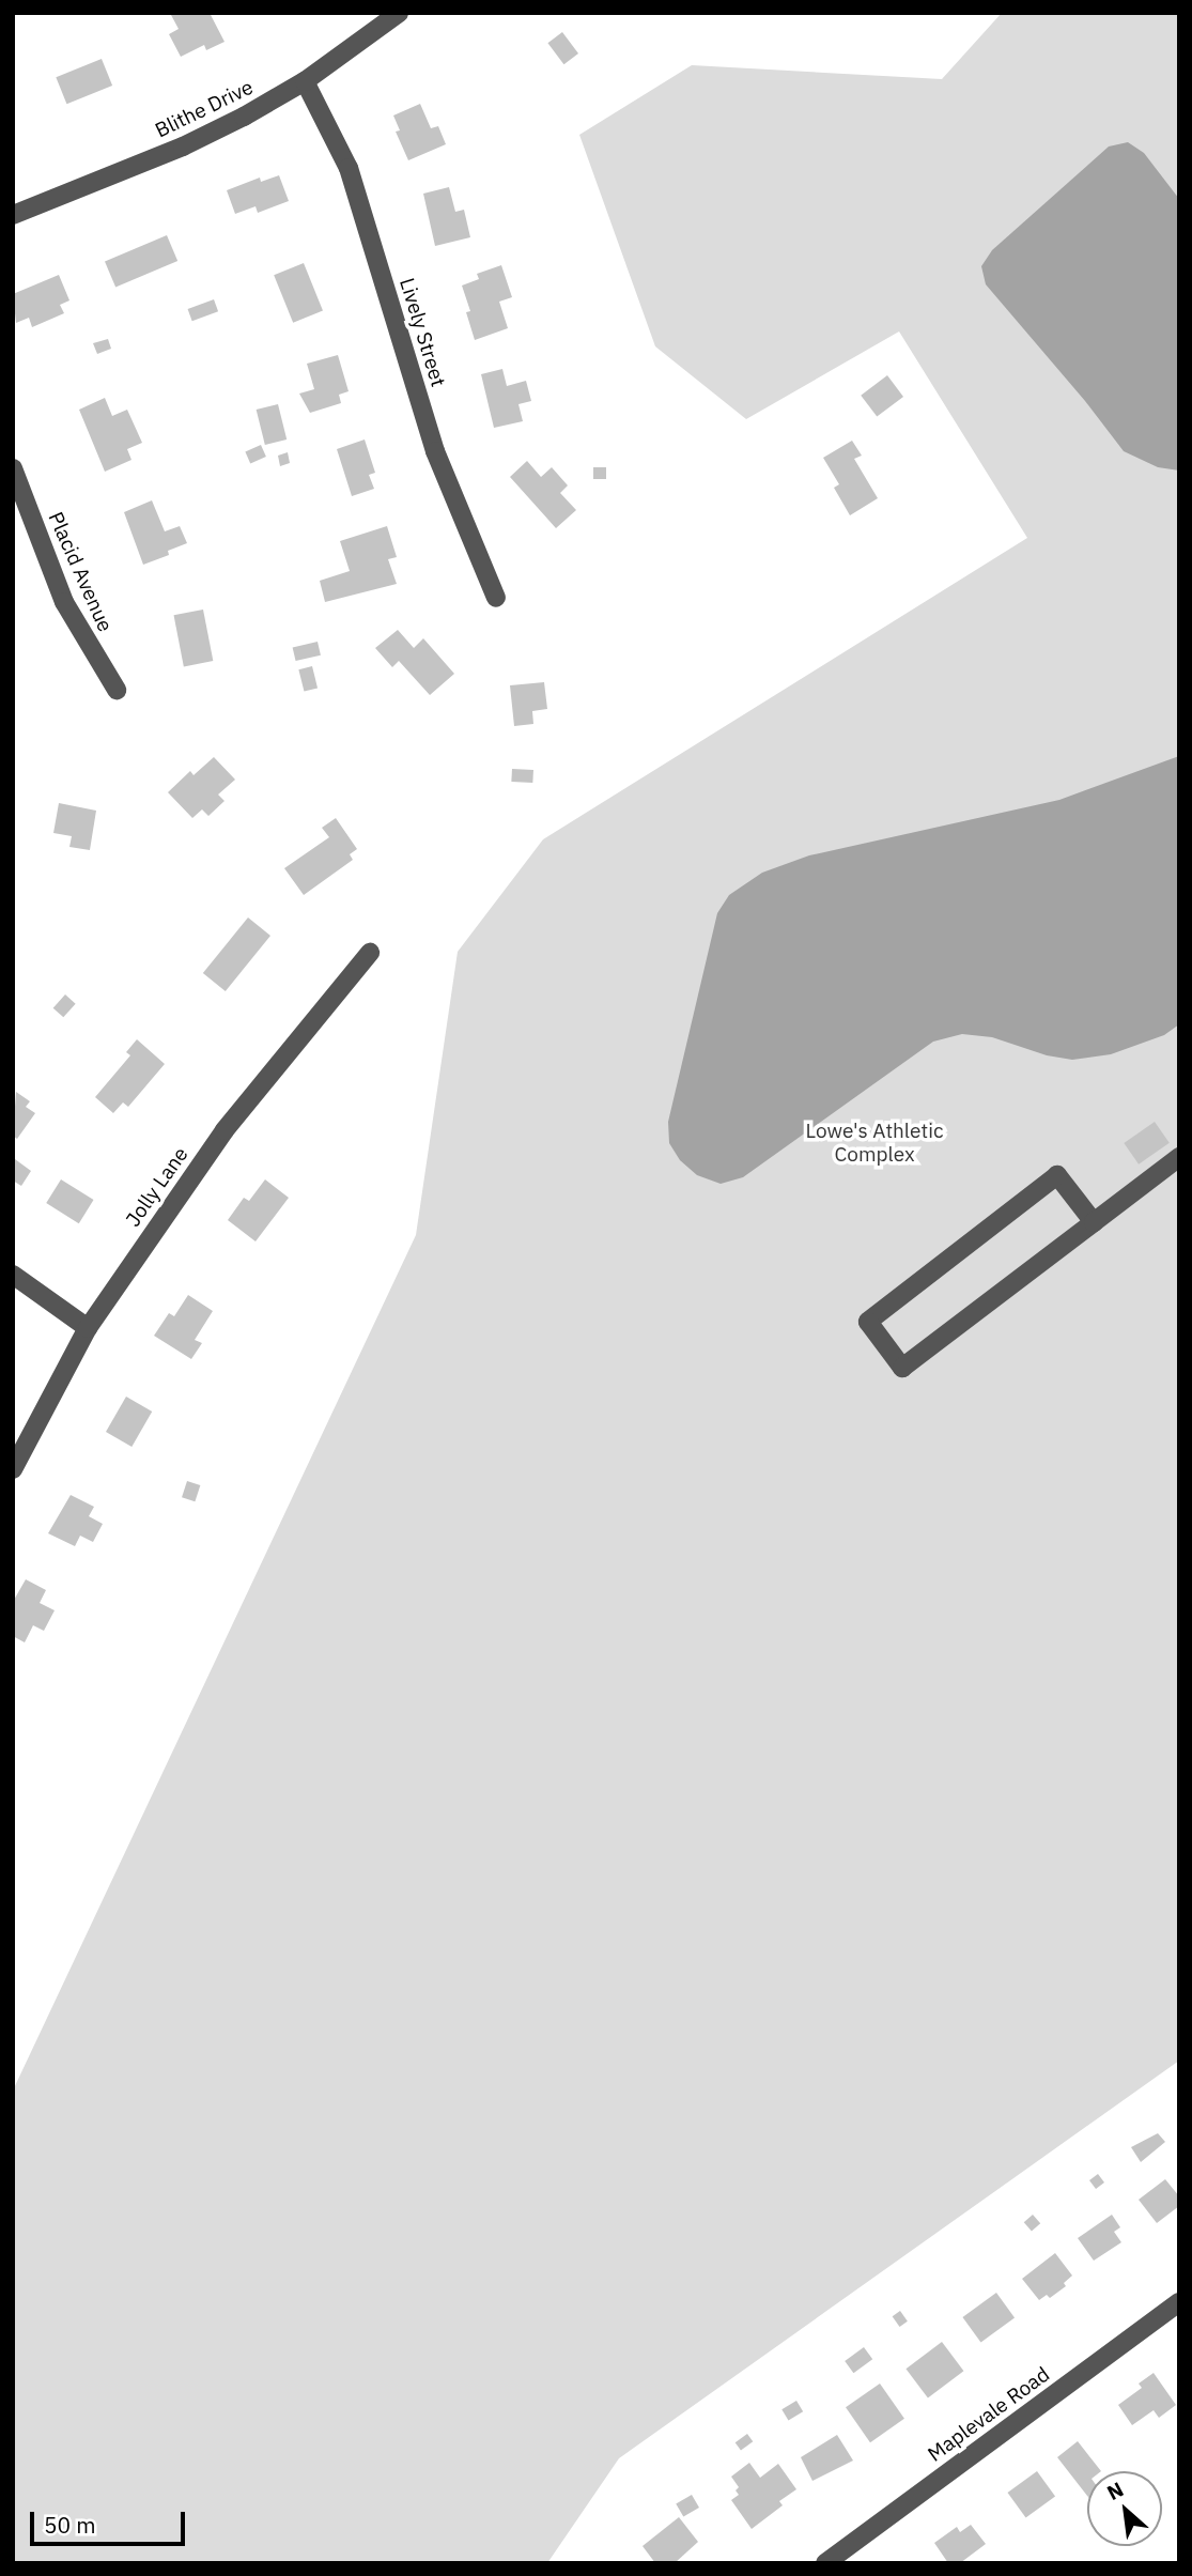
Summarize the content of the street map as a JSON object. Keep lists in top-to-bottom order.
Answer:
{
  "streets": {
    "street": [
      "Blithe Drive",
      "Lively Street",
      "Placid Avenue",
      "Jolly Lane",
      "Maplevale Road"
    ]
  },
  "crossings": [
    ["Blithe Drive", "Lively Street"]
  ],
  "parks": ["Lowe's Athletic Complex"],
  "scale_bar": "50 m",
  "north": "top left"
}
